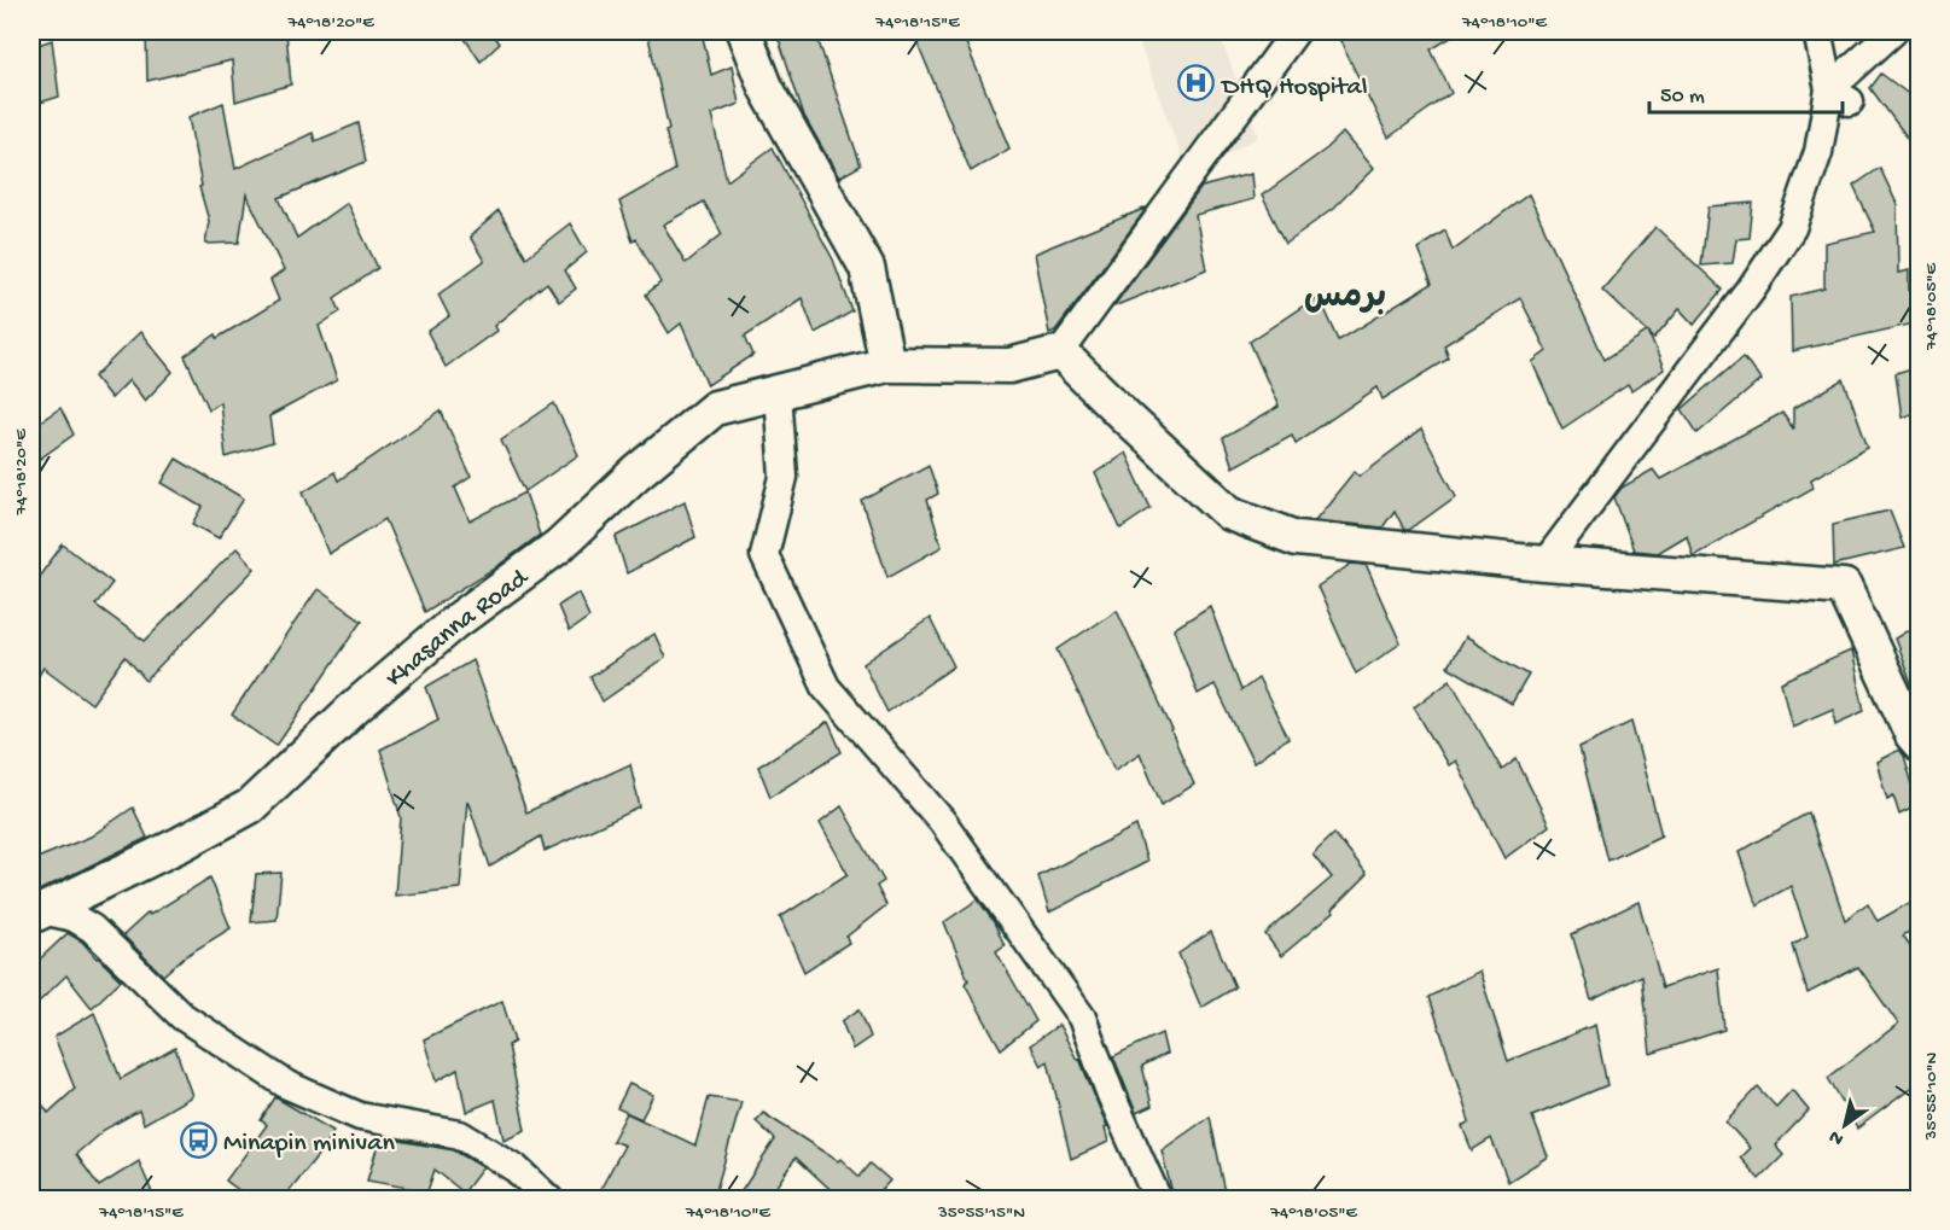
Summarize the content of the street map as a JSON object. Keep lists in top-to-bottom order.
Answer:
{
  "streets": {
    "street": ["Khasanna Road"]
  },
  "districts": ["برمس"],
  "places": {
    "hospital": ["DHQ Hospital"],
    "bus stop": ["Minapin minivan"]
  },
  "scale_bar": "50 m",
  "north": "bottom left",
  "coordinates": [
    "74°18'20\"E",
    "74°18'15\"E",
    "74°18'10\"E",
    "74°18'05\"E",
    "35°55'10\"N",
    "35°55'15\"N"
  ]
}
